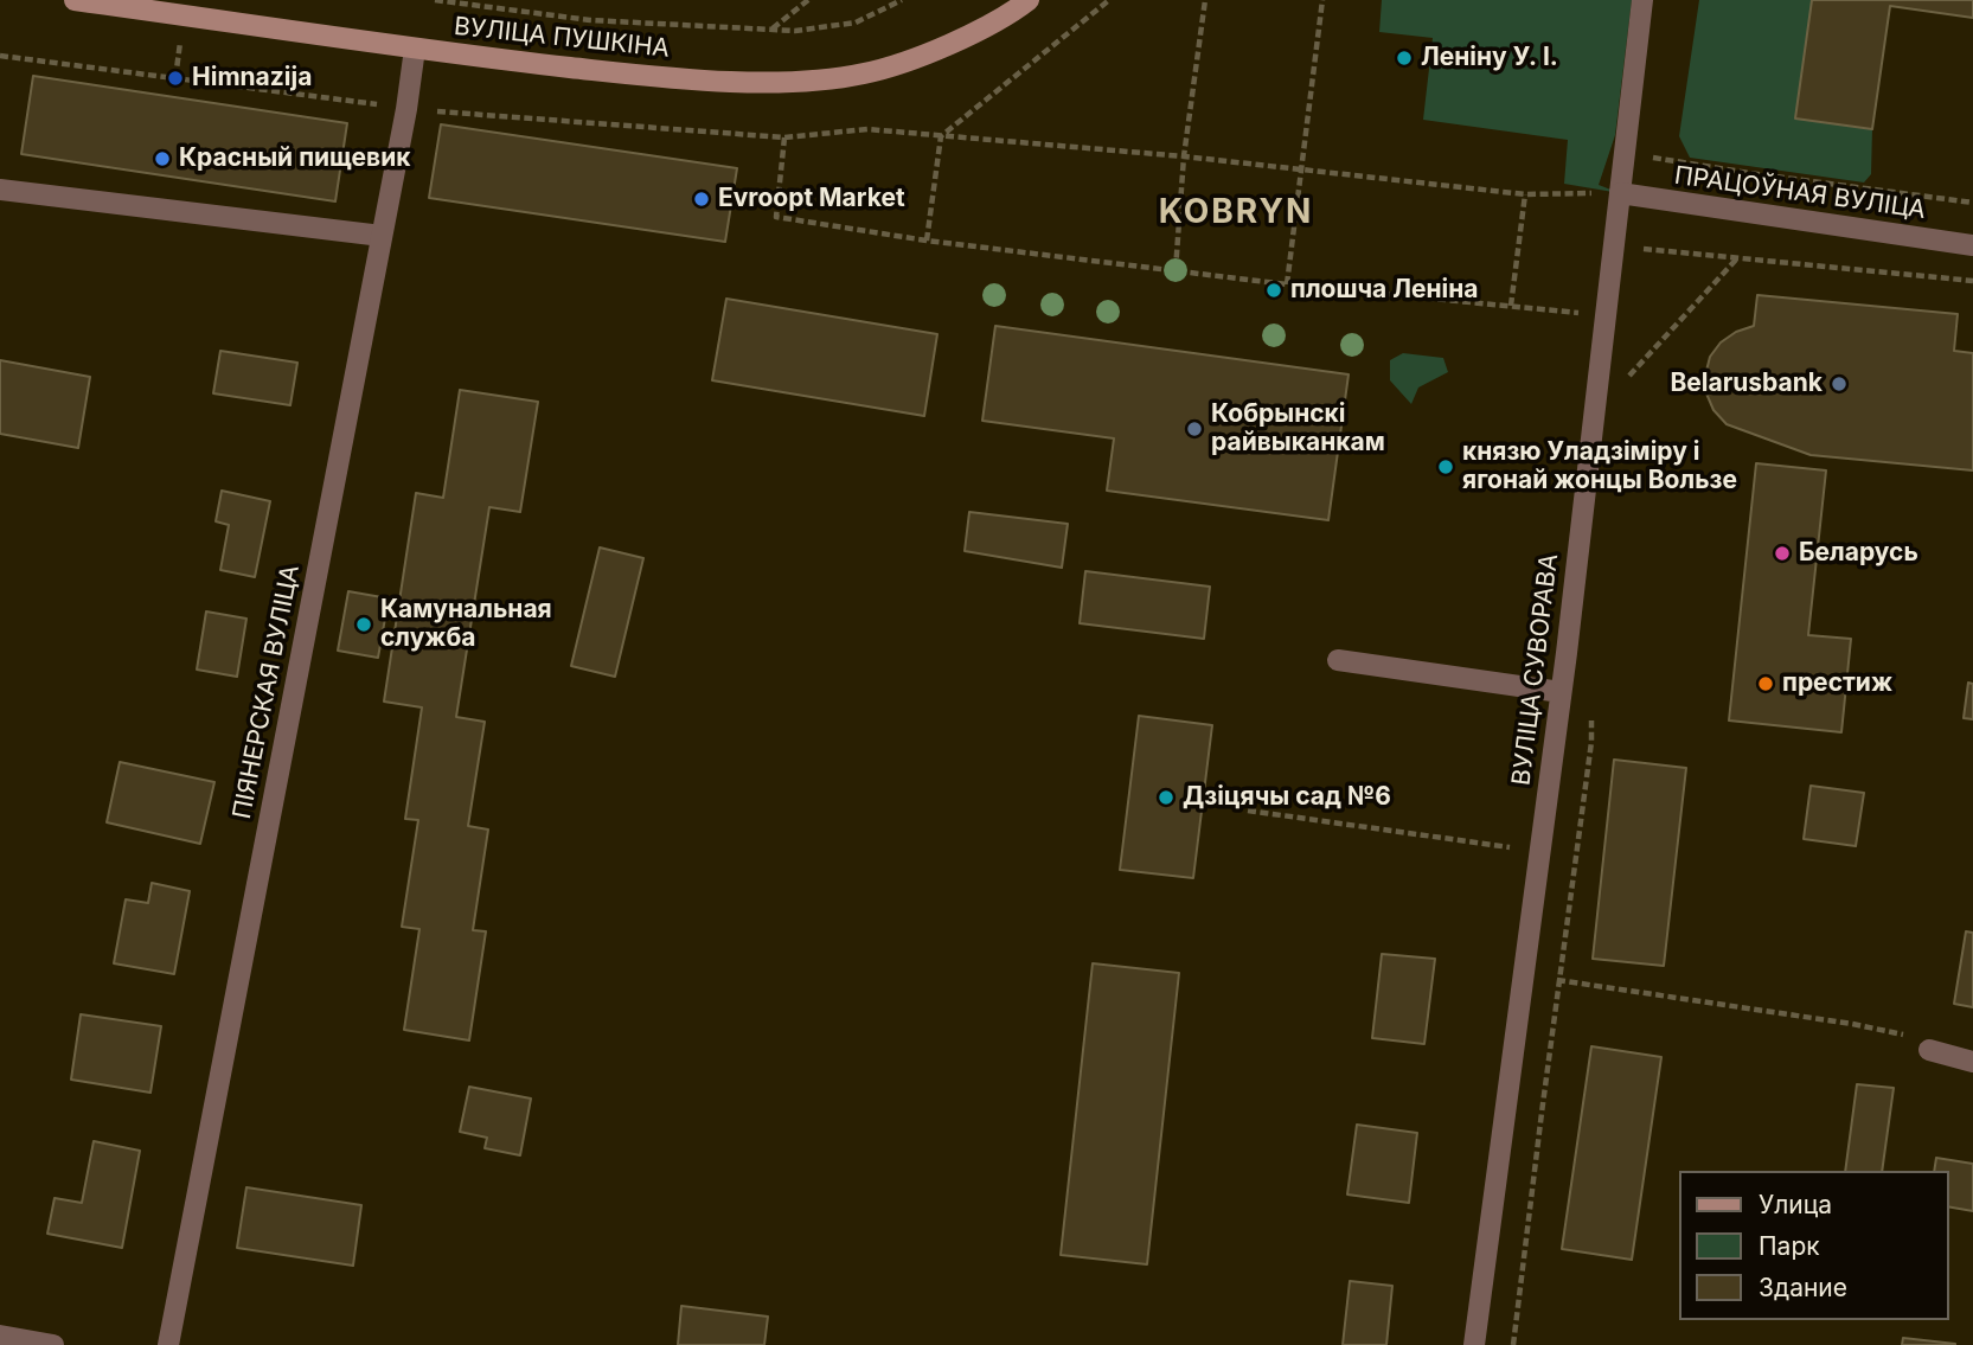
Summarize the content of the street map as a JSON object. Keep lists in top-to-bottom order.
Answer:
{
  "streets": {
    "main road": ["ВУЛІЦА ПУШКІНА"],
    "street": ["ПРАЦОЎНАЯ ВУЛІЦА", "ВУЛІЦА СУВОРАВА", "ПІЯНЕРСКАЯ ВУЛІЦА"]
  },
  "crossings": [
    ["ВУЛІЦА ПУШКІНА", "ПІЯНЕРСКАЯ ВУЛІЦА"],
    ["ПРАЦОЎНАЯ ВУЛІЦА", "ВУЛІЦА СУВОРАВА"]
  ],
  "districts": ["KOBRYN"],
  "places": [
    "Леніну У. І.",
    "Himnazija",
    "Красный пищевик",
    "Evroopt Market",
    "плошча Леніна",
    "Belarusbank",
    "Кобрынскі райвыканкам",
    "князю Уладзіміру і ягонай жонцы Вользе",
    "Беларусь",
    "Камунальная служба",
    "престиж",
    "Дзіцячы сад №6"
  ],
  "legend": ["Улица", "Парк", "Здание"]
}
